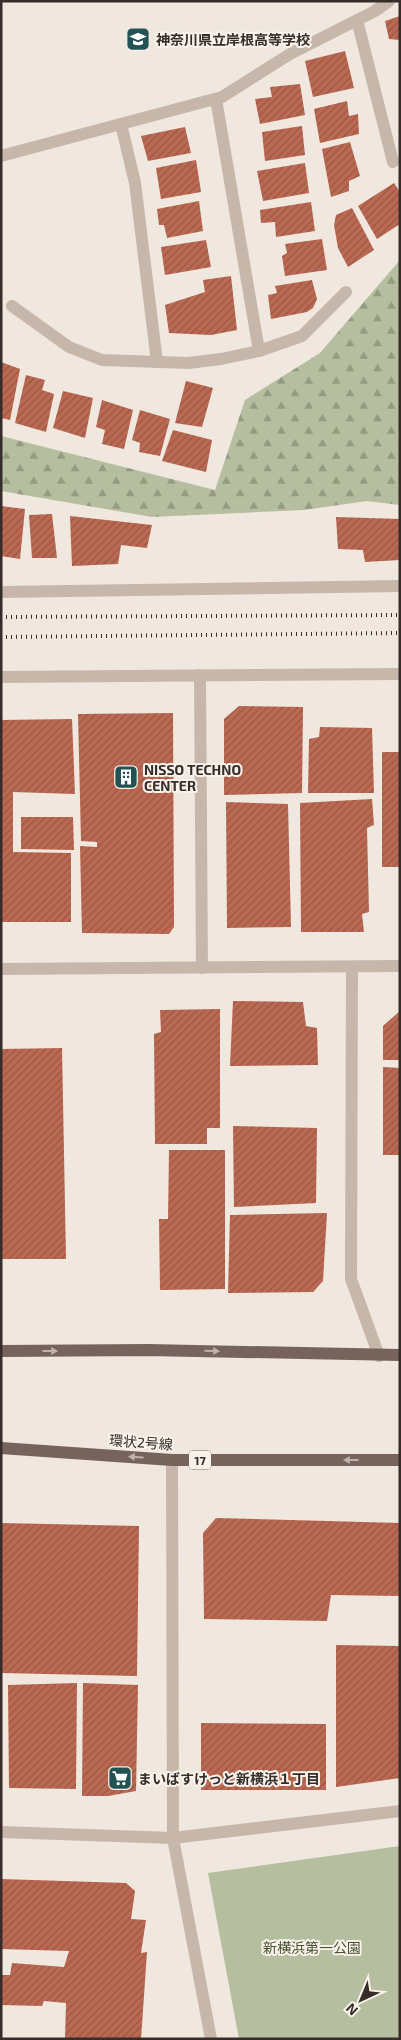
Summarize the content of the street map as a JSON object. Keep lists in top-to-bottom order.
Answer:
{
  "streets": {
    "main road": ["環状2号線", "17"]
  },
  "parks": ["新横浜第一公園"],
  "places": {
    "school or university": ["神奈川県立岸根高等学校"],
    "building": ["NISSO TECHNO CENTER"],
    "supermarket": ["まいばすけっと新横浜１丁目"]
  },
  "north": "bottom left"
}
